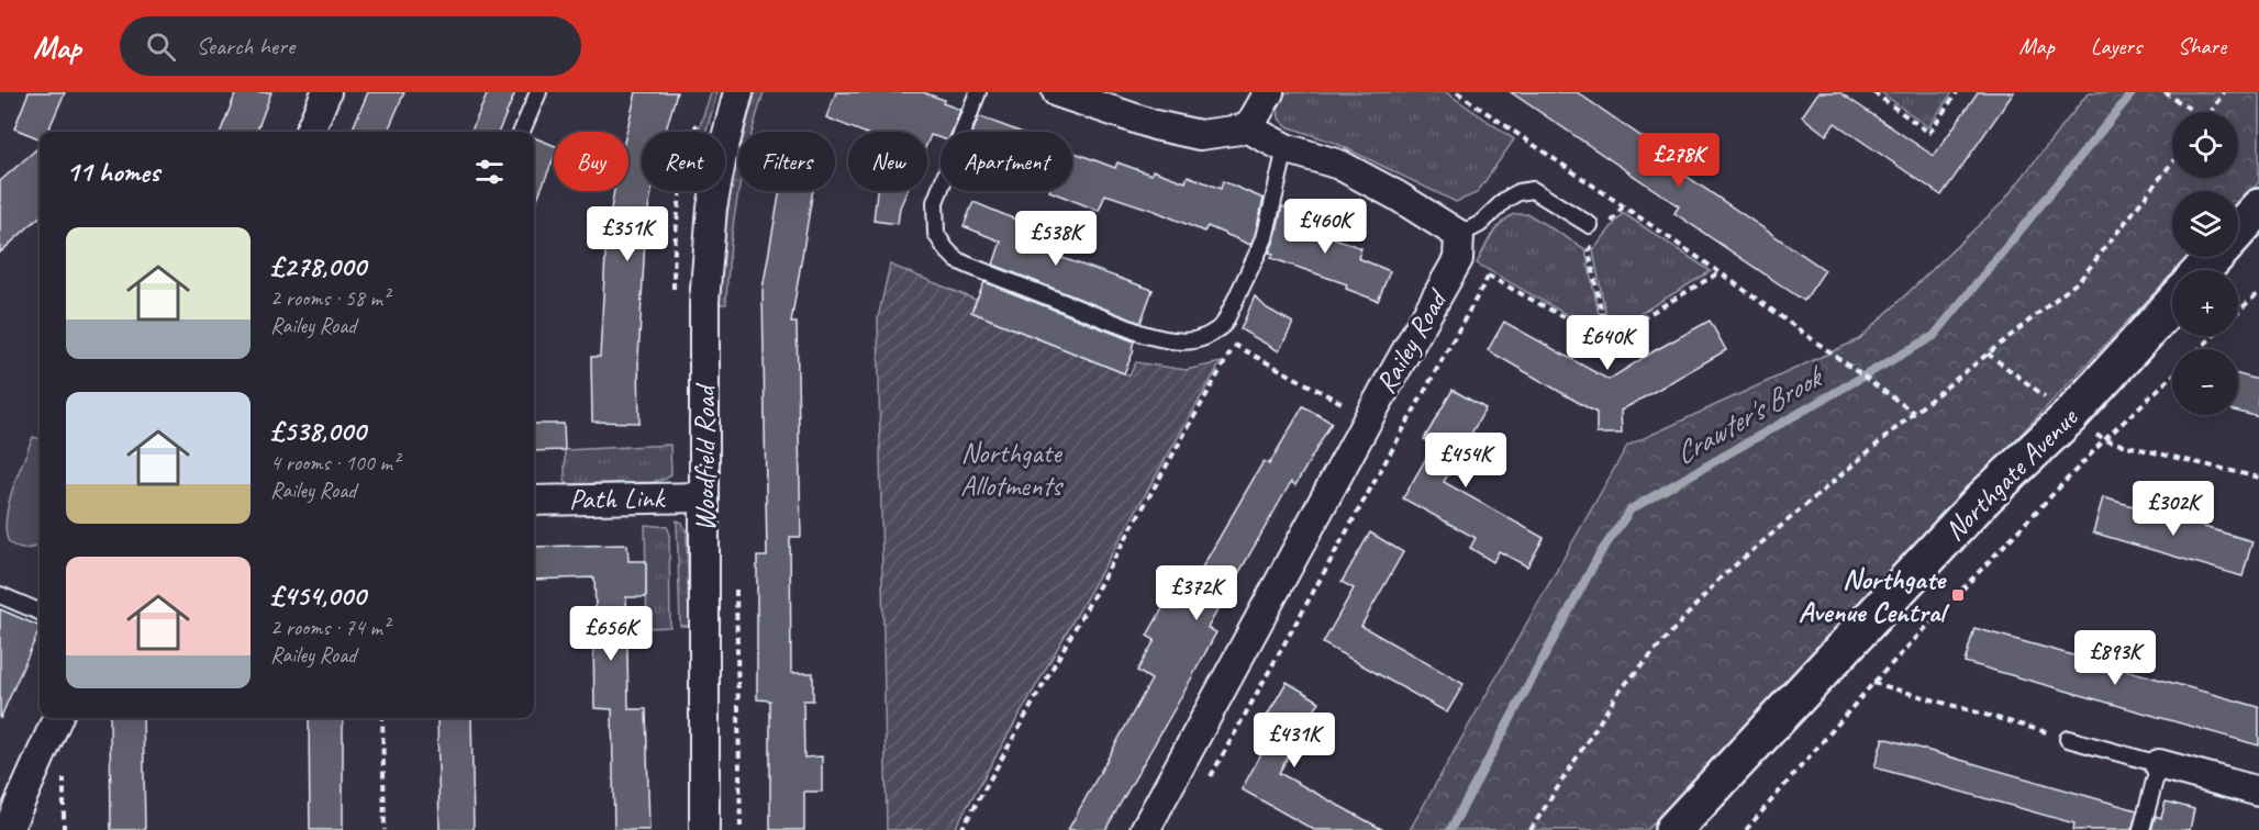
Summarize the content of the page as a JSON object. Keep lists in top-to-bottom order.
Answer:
{
  "streets": {
    "main road": ["Northgate Avenue"],
    "street": ["Railey Road", "Woodfield Road", "Path Link"]
  },
  "crossings": [
    ["Woodfield Road", "Path Link"]
  ],
  "water": ["Crawter's Brook"],
  "parks": ["Northgate Allotments"],
  "places": {
    "transit": ["Northgate Avenue Central"]
  },
  "page": {
    "header": "Map",
    "search": "Search here",
    "nav": ["Map", "Layers", "Share"],
    "map_buttons": ["+", "−"],
    "chip": [
      "Buy",
      "Rent",
      "Filters",
      "New",
      "Apartment"
    ],
    "heading": "11 homes",
    "price": [
      "£278K",
      "£460K",
      "£351K",
      "£538K",
      "£640K",
      "£454K",
      "£302K",
      "£372K",
      "£656K",
      "£893K",
      "£431K"
    ],
    "list": [
      {
        "name": "£278,000",
        "note": "2 rooms · 58 m² · Railey Road"
      },
      {
        "name": "£538,000",
        "note": "4 rooms · 100 m² · Railey Road"
      },
      {
        "name": "£454,000",
        "note": "2 rooms · 74 m² · Railey Road"
      }
    ]
  }
}
